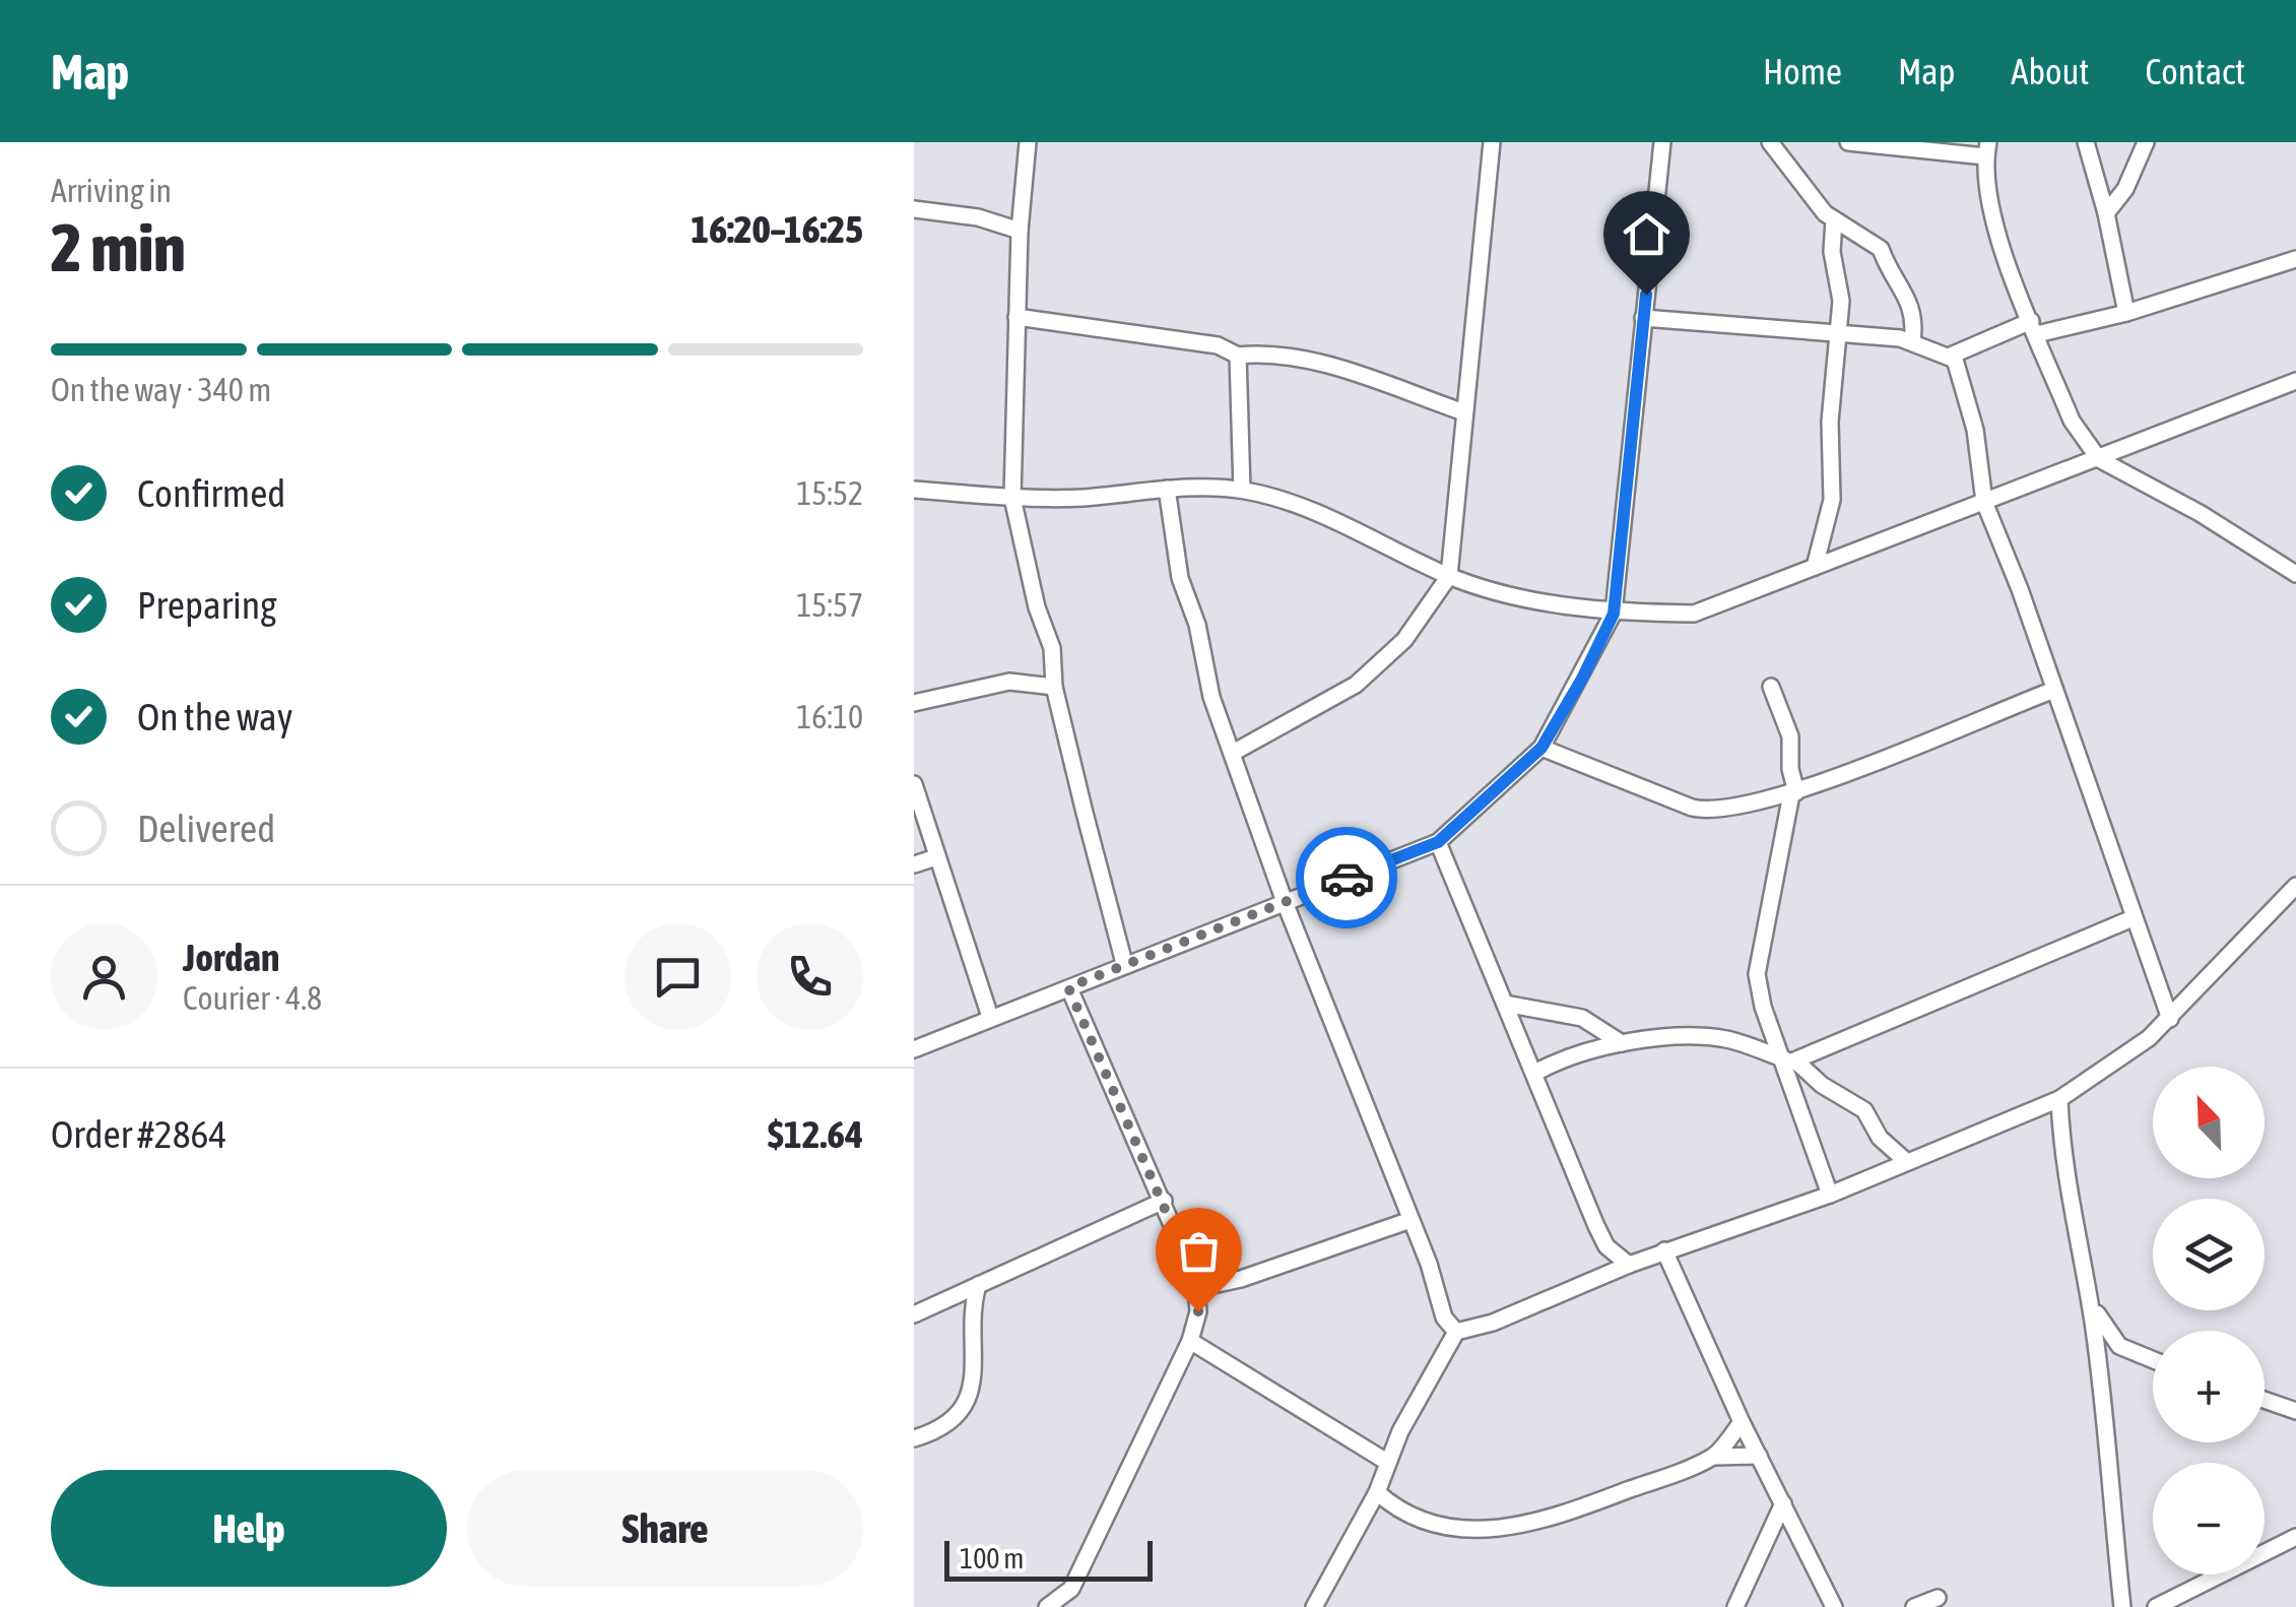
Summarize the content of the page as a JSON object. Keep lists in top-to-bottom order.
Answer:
{
  "scale_bar": "100 m",
  "north": "top left",
  "page": {
    "header": "Map",
    "nav": [
      "Home",
      "Map",
      "About",
      "Contact"
    ],
    "heading": ["2 min", "Arriving in", "16:20–16:25"],
    "panel": [
      "Jordan",
      "Courier · 4.8",
      "Order #2864",
      "$12.64"
    ],
    "bar": "On the way · 340 m",
    "list": [
      ["Confirmed", "15:52"],
      ["Preparing", "15:57"],
      ["On the way", "16:10"],
      "Delivered"
    ],
    "map_buttons": ["+", "−"],
    "buttons": ["Help", "Share"],
    "scale": "100 m"
  }
}
